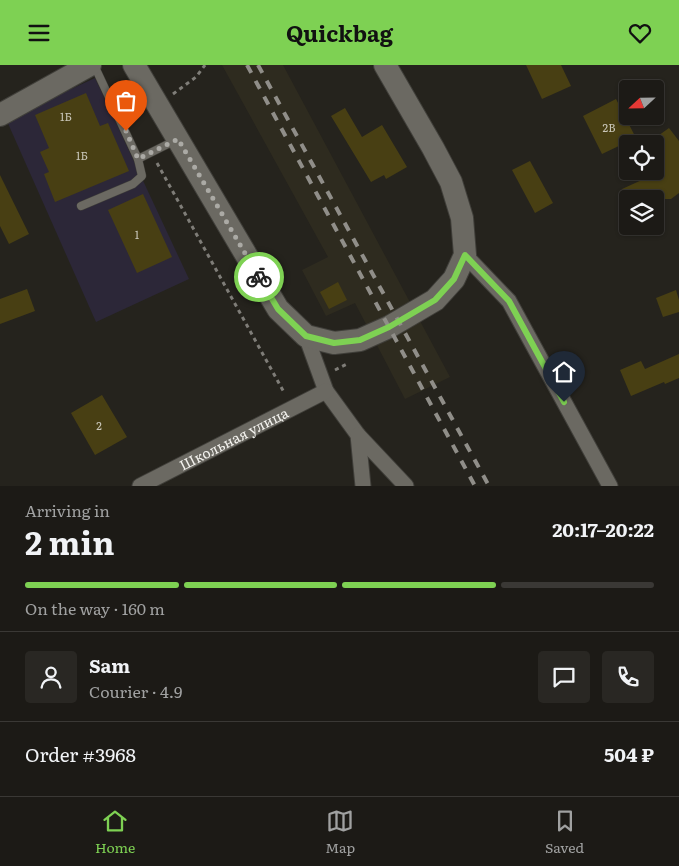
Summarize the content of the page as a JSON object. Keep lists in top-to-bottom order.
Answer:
{
  "streets": {
    "street": ["Школьная улица"]
  },
  "house_numbers": [
    "1Б",
    "2В",
    "1Б",
    "1",
    "2"
  ],
  "north": "left",
  "page": {
    "header": "Quickbag",
    "heading": ["2 min", "Arriving in", "20:17–20:22"],
    "panel": [
      "Sam",
      "Courier · 4.9",
      "Order #3968",
      "504 ₽"
    ],
    "bar": "On the way · 160 m",
    "tabs": ["Home", "Map", "Saved"]
  }
}
